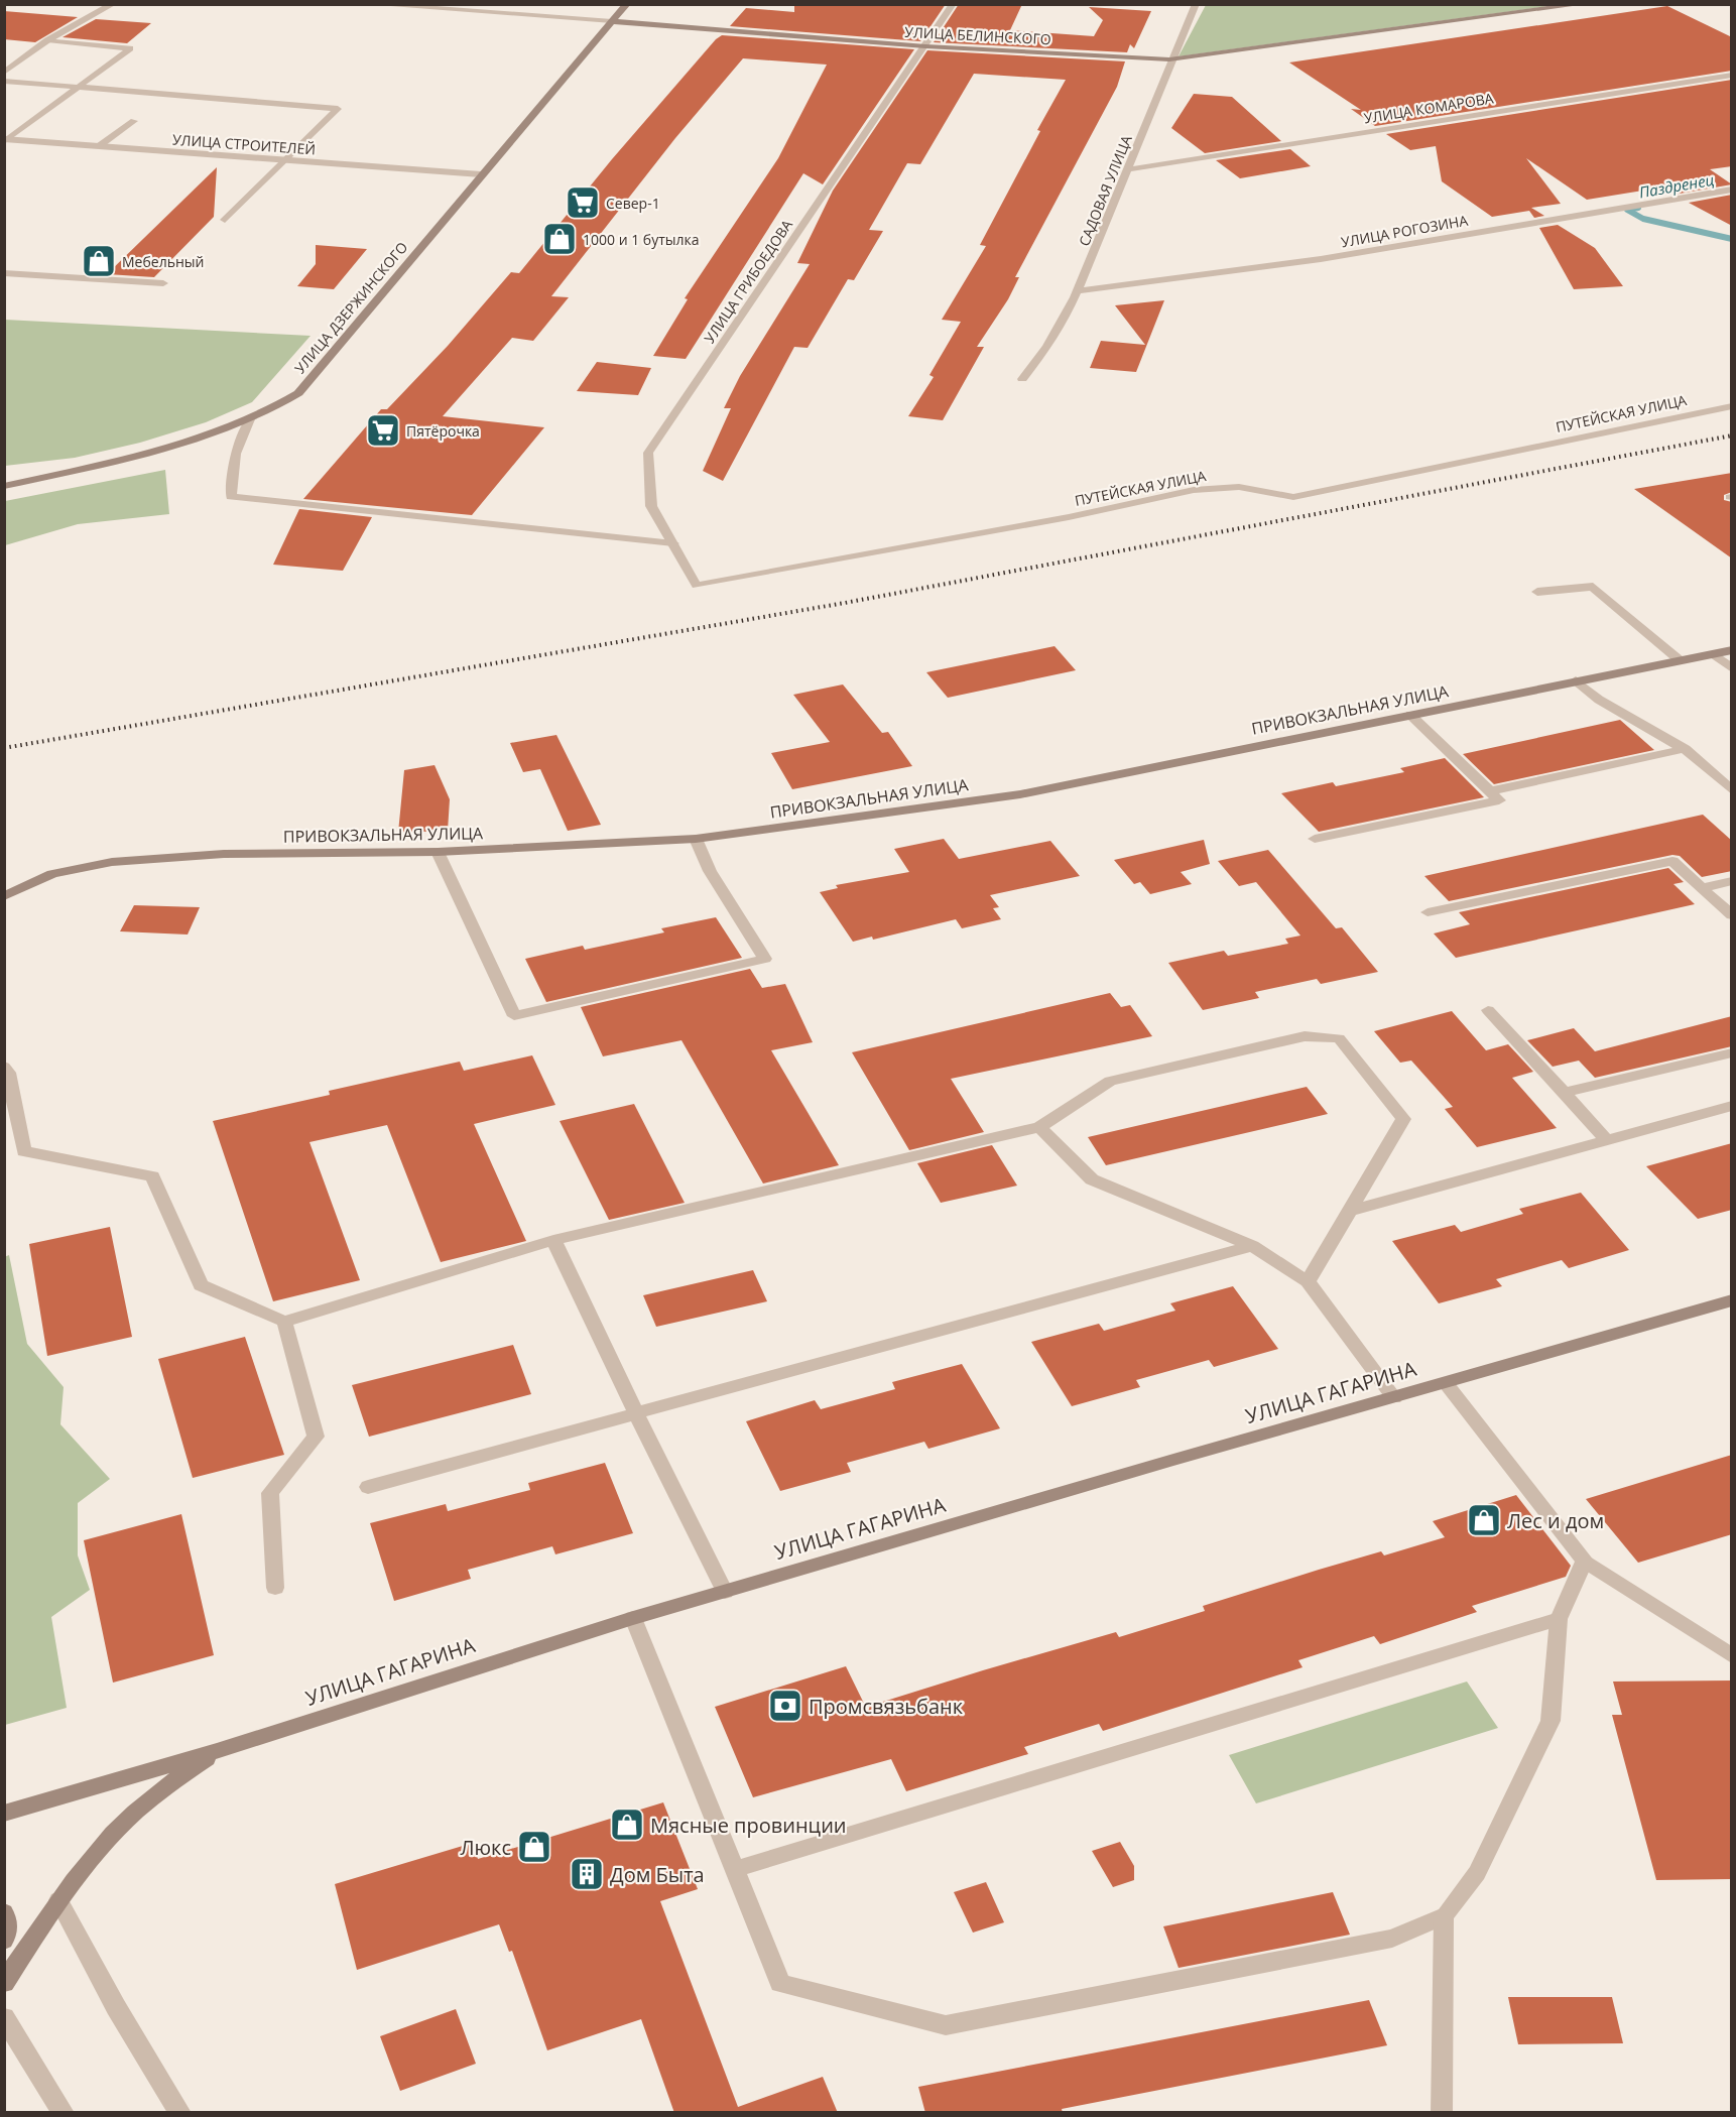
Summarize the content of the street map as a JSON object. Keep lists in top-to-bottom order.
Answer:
{
  "streets": {
    "street": [
      "УЛИЦА БЕЛИНСКОГО",
      "УЛИЦА КОМАРОВА",
      "УЛИЦА СТРОИТЕЛЕЙ",
      "САДОВАЯ УЛИЦА",
      "УЛИЦА РОГОЗИНА",
      "УЛИЦА ГРИБОЕДОВА",
      "УЛИЦА ДЗЕРЖИНСКОГО",
      "ПУТЕЙСКАЯ УЛИЦА",
      "ПРИВОКЗАЛЬНАЯ УЛИЦА",
      "УЛИЦА ГАГАРИНА"
    ]
  },
  "crossings": [
    ["УЛИЦА БЕЛИНСКОГО", "САДОВАЯ УЛИЦА"],
    ["УЛИЦА БЕЛИНСКОГО", "УЛИЦА ГРИБОЕДОВА"],
    ["УЛИЦА БЕЛИНСКОГО", "УЛИЦА ДЗЕРЖИНСКОГО"],
    ["УЛИЦА КОМАРОВА", "САДОВАЯ УЛИЦА"],
    ["УЛИЦА СТРОИТЕЛЕЙ", "УЛИЦА ДЗЕРЖИНСКОГО"],
    ["САДОВАЯ УЛИЦА", "УЛИЦА РОГОЗИНА"],
    ["УЛИЦА ГРИБОЕДОВА", "ПУТЕЙСКАЯ УЛИЦА"]
  ],
  "water": ["Паздренец"],
  "places": {
    "supermarket": ["Север-1", "Пятёрочка"],
    "shop": [
      "1000 и 1 бутылка",
      "Мебельный",
      "Лес и дом",
      "Мясные провинции",
      "Люкс"
    ],
    "bank": ["Промсвязьбанк"],
    "building": ["Дом Быта"]
  }
}
